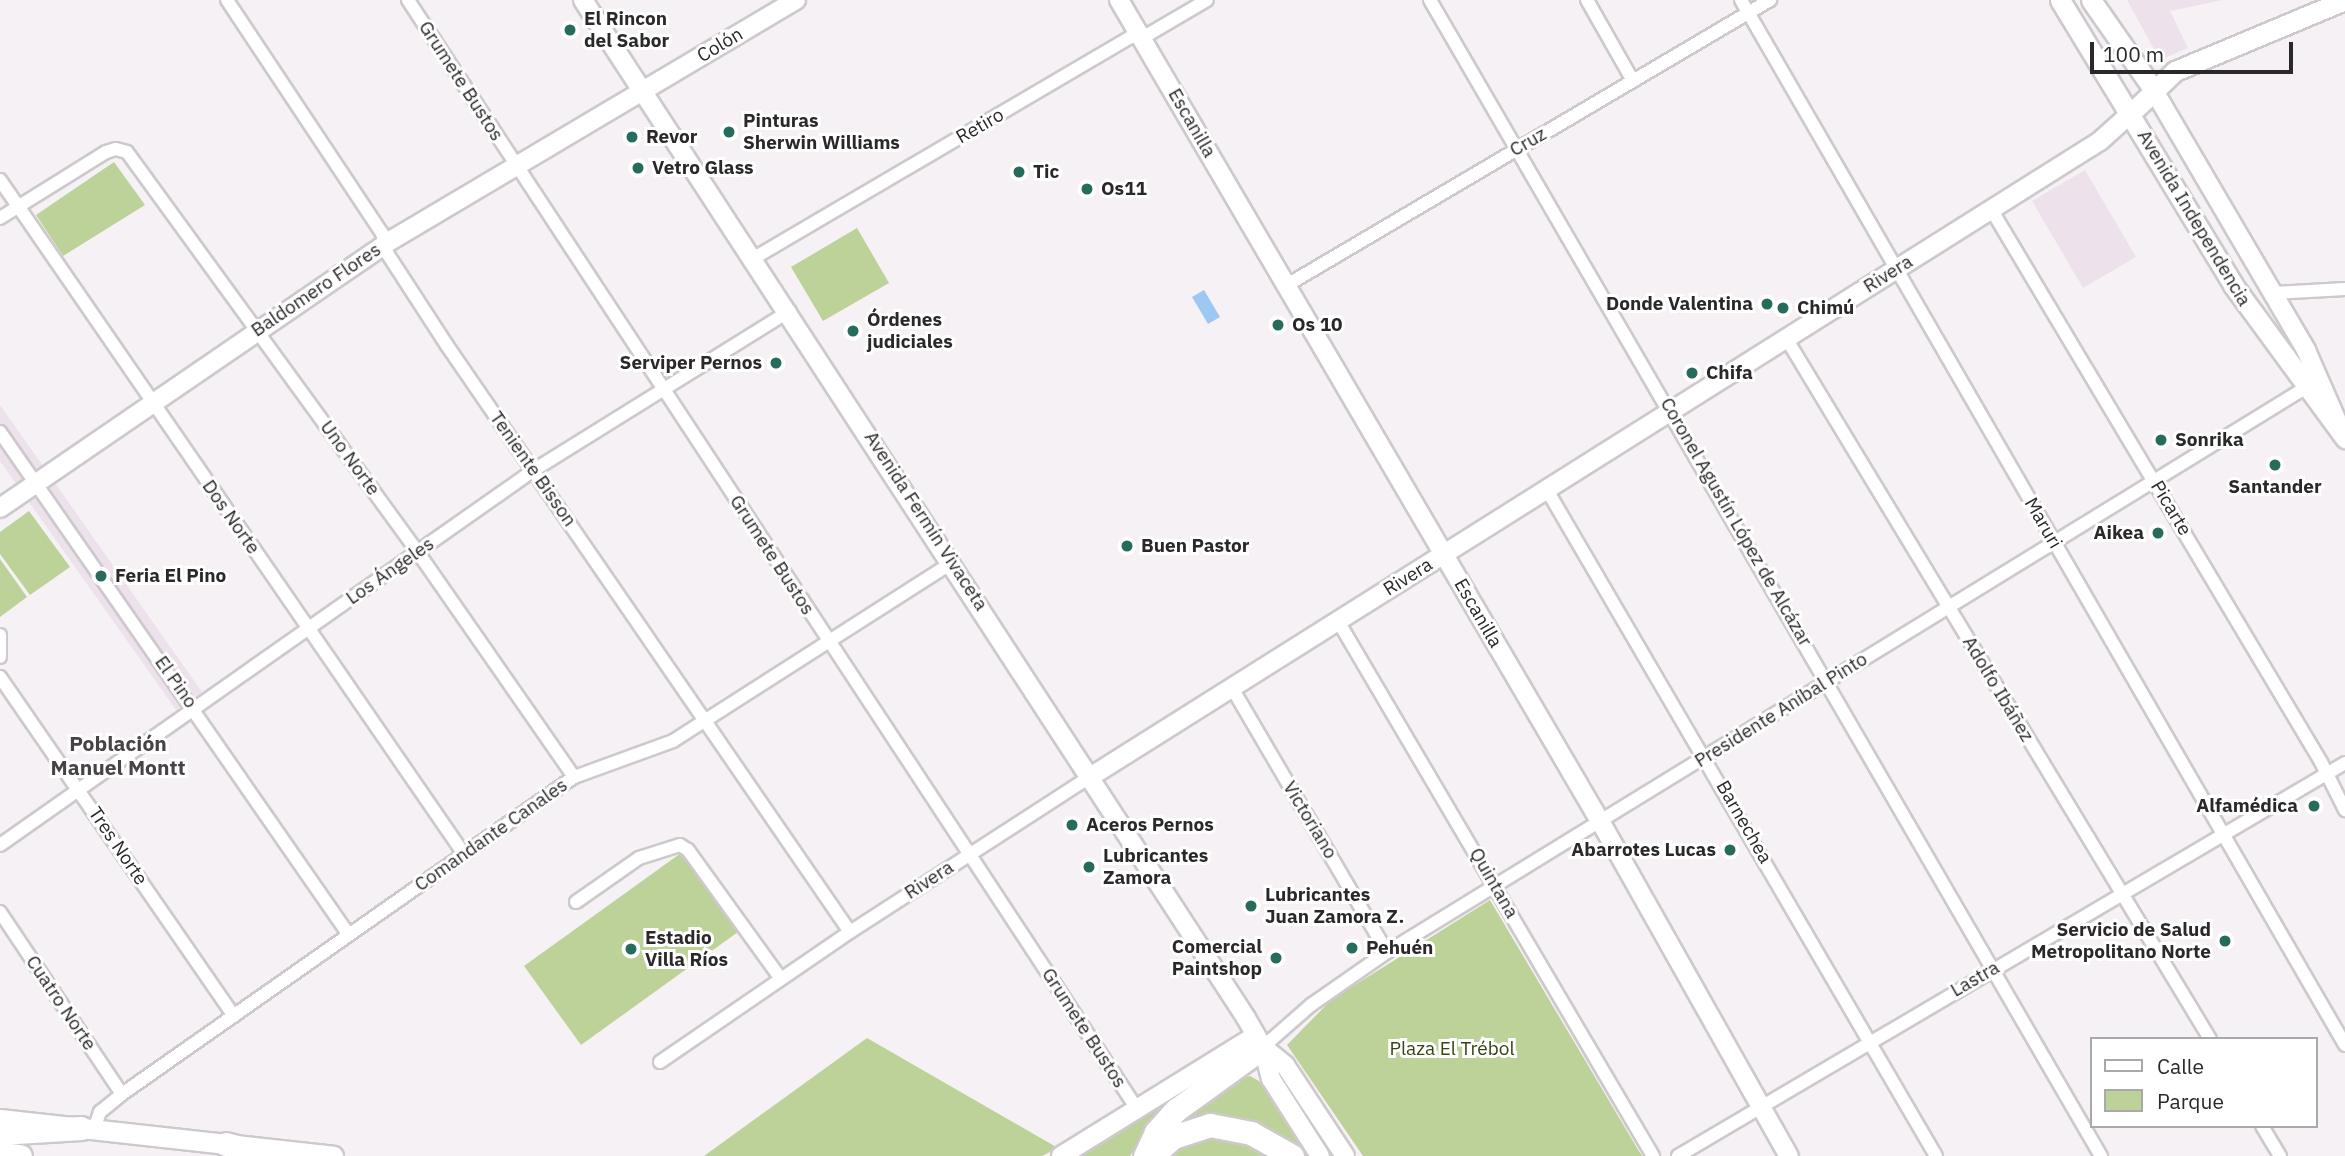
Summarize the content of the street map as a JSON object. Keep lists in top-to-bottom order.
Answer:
{
  "streets": {
    "main road": ["Avenida Independencia", "Rivera"],
    "street": [
      "Colón",
      "Grumete Bustos",
      "Escanilla",
      "Retiro",
      "Cruz",
      "Baldomero Flores",
      "Uno Norte",
      "Teniente Bisson",
      "Picarte",
      "Dos Norte",
      "Avenida Fermín Vivaceta",
      "Coronel Agustín López de Alcázar",
      "Maruri",
      "Los Ángeles",
      "El Pino",
      "Adolfo Ibáñez",
      "Presidente Aníbal Pinto",
      "Victoriano",
      "Barnechea",
      "Comandante Canales",
      "Tres Norte",
      "Quintana",
      "Lastra",
      "Cuatro Norte"
    ]
  },
  "crossings": [
    ["Colón", "Baldomero Flores"],
    ["Colón", "Avenida Fermín Vivaceta"],
    ["Grumete Bustos", "Rivera"],
    ["Grumete Bustos", "Baldomero Flores"],
    ["Grumete Bustos", "Los Ángeles"],
    ["Grumete Bustos", "Presidente Aníbal Pinto"],
    ["Grumete Bustos", "Comandante Canales"],
    ["Escanilla", "Retiro"],
    ["Escanilla", "Cruz"],
    ["Escanilla", "Rivera"],
    ["Escanilla", "Presidente Aníbal Pinto"],
    ["Escanilla", "Lastra"],
    ["Retiro", "Avenida Fermín Vivaceta"],
    ["Cruz", "Coronel Agustín López de Alcázar"],
    ["Cruz", "Maruri"],
    ["Avenida Independencia", "Rivera"],
    ["Avenida Independencia", "Presidente Aníbal Pinto"],
    ["Rivera", "Teniente Bisson"],
    ["Rivera", "Picarte"],
    ["Rivera", "Avenida Fermín Vivaceta"],
    ["Rivera", "Coronel Agustín López de Alcázar"],
    ["Rivera", "Maruri"],
    ["Rivera", "Adolfo Ibáñez"],
    ["Rivera", "Victoriano"],
    ["Rivera", "Barnechea"],
    ["Rivera", "Quintana"],
    ["Baldomero Flores", "Uno Norte"],
    ["Baldomero Flores", "Teniente Bisson"],
    ["Baldomero Flores", "Dos Norte"],
    ["Baldomero Flores", "Avenida Fermín Vivaceta"],
    ["Baldomero Flores", "El Pino"],
    ["Uno Norte", "Dos Norte"],
    ["Uno Norte", "Los Ángeles"],
    ["Uno Norte", "Comandante Canales"],
    ["Teniente Bisson", "Los Ángeles"],
    ["Teniente Bisson", "Comandante Canales"],
    ["Picarte", "Presidente Aníbal Pinto"],
    ["Picarte", "Lastra"],
    ["Dos Norte", "Los Ángeles"],
    ["Dos Norte", "Comandante Canales"],
    ["Avenida Fermín Vivaceta", "Los Ángeles"],
    ["Avenida Fermín Vivaceta", "Presidente Aníbal Pinto"],
    ["Avenida Fermín Vivaceta", "Comandante Canales"],
    ["Coronel Agustín López de Alcázar", "Presidente Aníbal Pinto"],
    ["Coronel Agustín López de Alcázar", "Lastra"],
    ["Maruri", "Presidente Aníbal Pinto"],
    ["Maruri", "Lastra"],
    ["Los Ángeles", "El Pino"],
    ["Los Ángeles", "Tres Norte"],
    ["El Pino", "Comandante Canales"],
    ["Adolfo Ibáñez", "Presidente Aníbal Pinto"],
    ["Adolfo Ibáñez", "Lastra"],
    ["Presidente Aníbal Pinto", "Victoriano"],
    ["Presidente Aníbal Pinto", "Barnechea"],
    ["Presidente Aníbal Pinto", "Quintana"],
    ["Barnechea", "Lastra"],
    ["Comandante Canales", "Tres Norte"],
    ["Comandante Canales", "Cuatro Norte"]
  ],
  "districts": ["Población Manuel Montt"],
  "parks": ["Plaza El Trébol"],
  "places": [
    "El Rincon del Sabor",
    "Pinturas Sherwin Williams",
    "Revor",
    "Vetro Glass",
    "Tic",
    "Os11",
    "Donde Valentina",
    "Chimú",
    "Os 10",
    "Órdenes judiciales",
    "Serviper Pernos",
    "Chifa",
    "Sonrika",
    "Santander",
    "Aikea",
    "Buen Pastor",
    "Feria El Pino",
    "Alfamédica",
    "Aceros Pernos",
    "Abarrotes Lucas",
    "Lubricantes Zamora",
    "Lubricantes Juan Zamora Z.",
    "Servicio de Salud Metropolitano Norte",
    "Pehuén",
    "Estadio Villa Ríos",
    "Comercial Paintshop"
  ],
  "legend": ["Calle", "Parque"],
  "scale_bar": "100 m"
}
